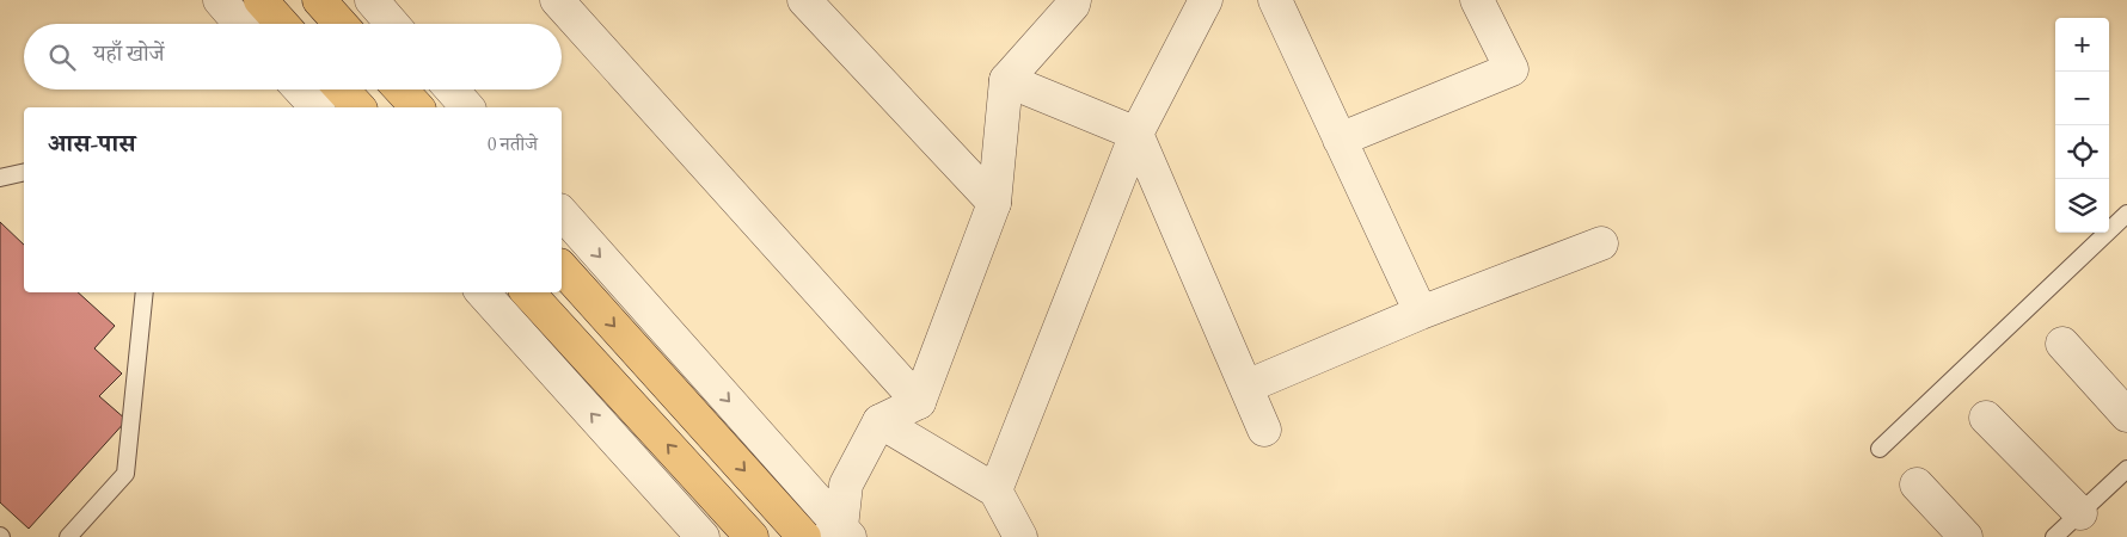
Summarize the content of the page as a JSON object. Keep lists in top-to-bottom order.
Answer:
{
  "page": {
    "map_buttons": ["+", "−"],
    "search": "यहाँ खोजें",
    "heading": ["आस-पास", "0 नतीजे"]
  }
}
